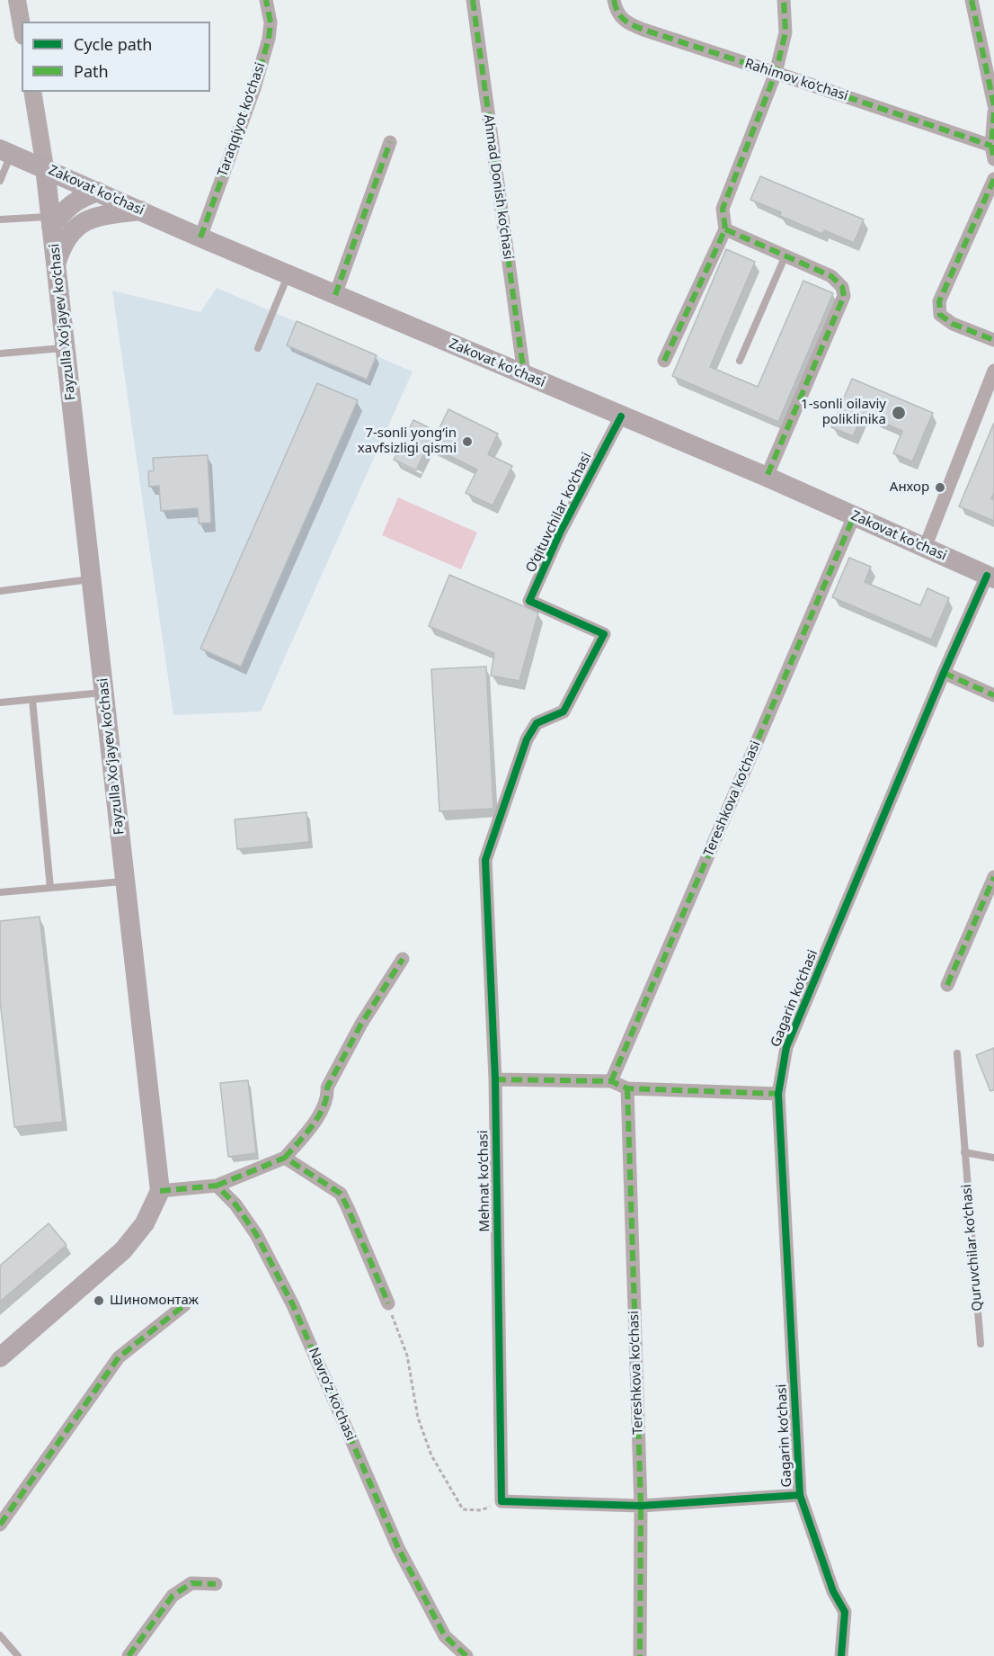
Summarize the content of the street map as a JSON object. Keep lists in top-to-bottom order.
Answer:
{
  "streets": {
    "main road": ["Zakovat ko'chasi", "Fayzulla Xo‘jayev ko‘chasi"],
    "street": [
      "Rahimov ko‘chasi",
      "Taraqqiyot ko‘chasi",
      "Ahmad Donish ko‘chasi",
      "O‘qituvchilar ko‘chasi",
      "Tereshkova ko‘chasi",
      "Gagarin ko‘chasi",
      "Mehnat ko‘chasi",
      "Navro‘z ko‘chasi"
    ],
    "lane": ["Quruvchilar ko‘chasi"]
  },
  "crossings": [
    ["Taraqqiyot ko‘chasi", "Zakovat ko'chasi"],
    ["Ahmad Donish ko‘chasi", "Zakovat ko'chasi"],
    ["Zakovat ko'chasi", "Fayzulla Xo‘jayev ko‘chasi"],
    ["Zakovat ko'chasi", "O‘qituvchilar ko‘chasi"],
    ["Zakovat ko'chasi", "Tereshkova ko‘chasi"],
    ["Zakovat ko'chasi", "Gagarin ko‘chasi"],
    ["O‘qituvchilar ko‘chasi", "Mehnat ko‘chasi"],
    ["Tereshkova ko‘chasi", "Gagarin ko‘chasi"],
    ["Gagarin ko‘chasi", "Mehnat ko‘chasi"]
  ],
  "places": [
    "1-sonli oilaviy poliklinika",
    "7-sonli yong‘in xavfsizligi qismi",
    "Анхор",
    "Шиномонтаж"
  ],
  "legend": ["Cycle path", "Path"]
}
